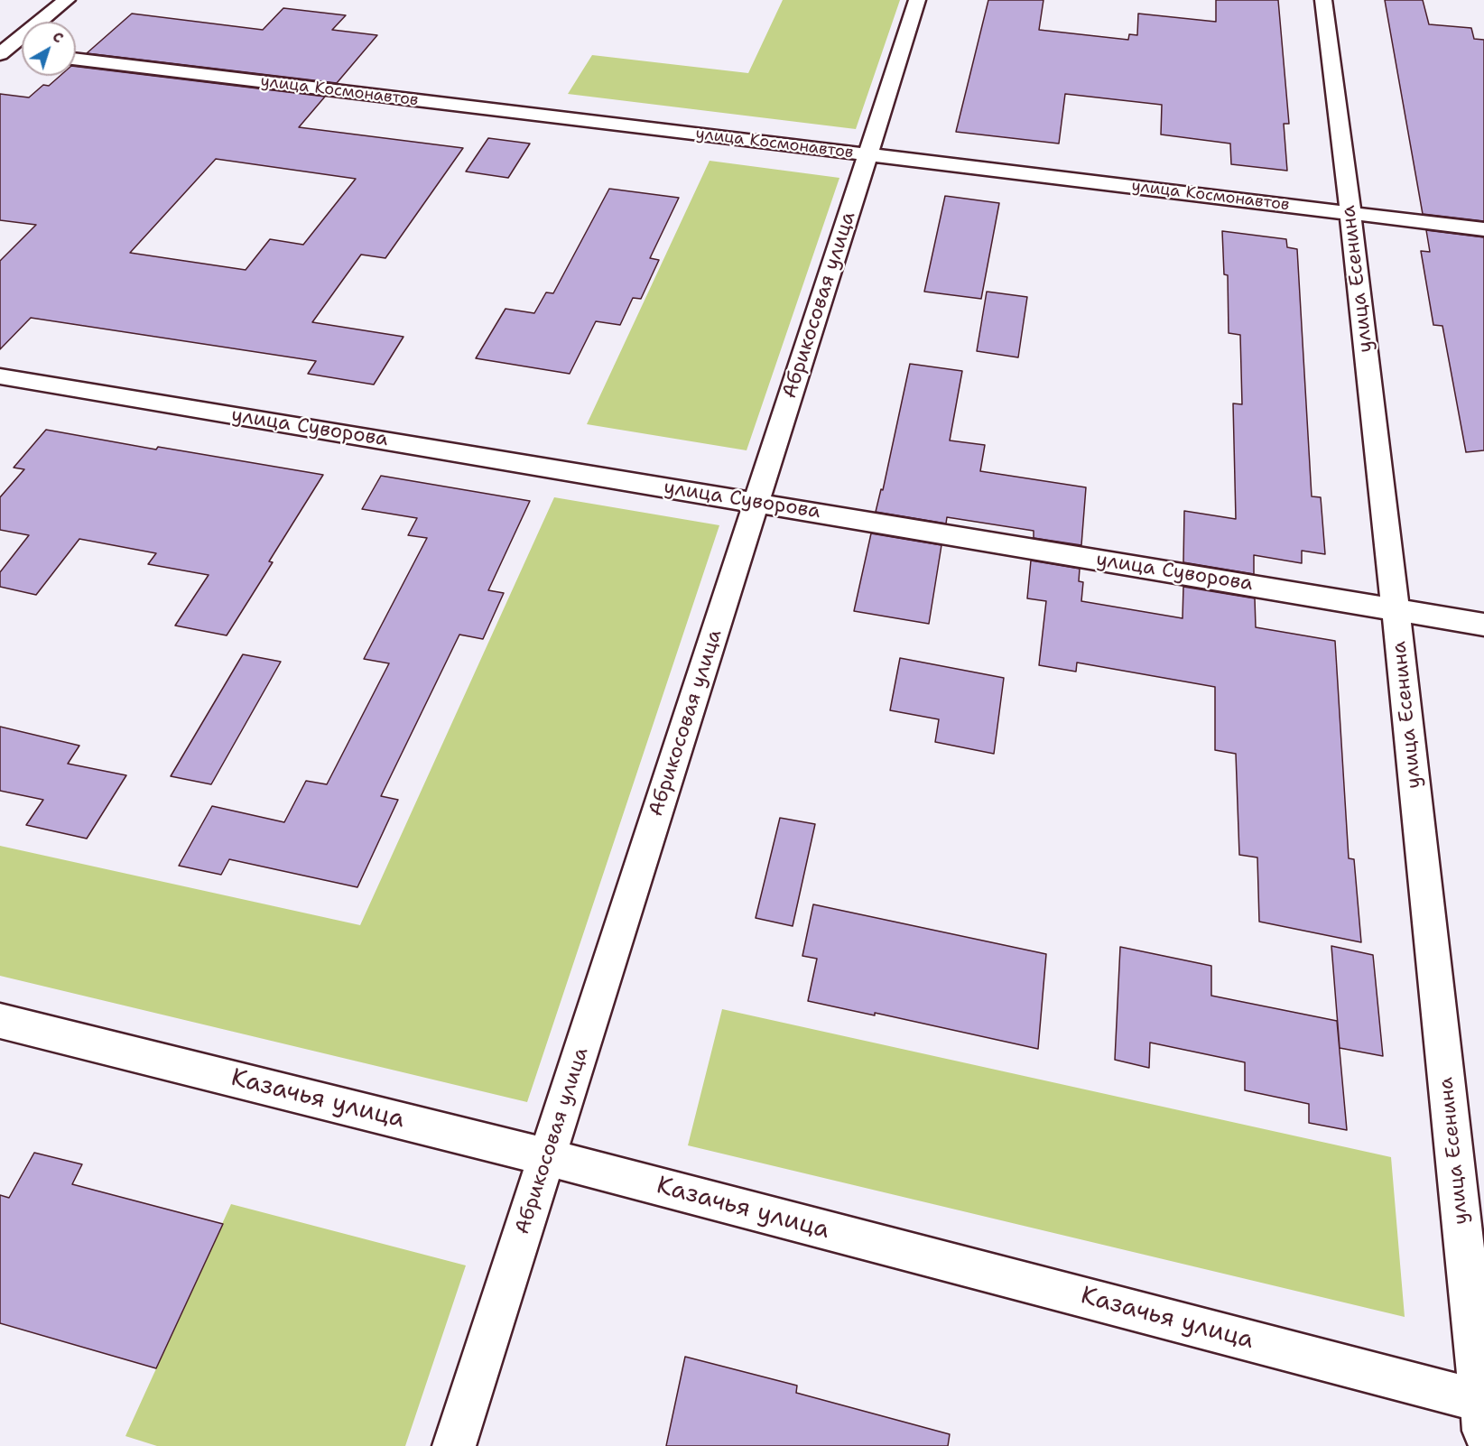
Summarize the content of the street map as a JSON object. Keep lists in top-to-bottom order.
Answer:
{
  "streets": {
    "street": [
      "улица Космонавтов",
      "улица Есенина",
      "Абрикосовая улица",
      "улица Суворова",
      "Казачья улица"
    ]
  },
  "crossings": [
    ["улица Космонавтов", "улица Есенина"],
    ["улица Космонавтов", "Абрикосовая улица"],
    ["улица Есенина", "улица Суворова"],
    ["улица Есенина", "Казачья улица"],
    ["Абрикосовая улица", "улица Суворова"],
    ["Абрикосовая улица", "Казачья улица"]
  ],
  "north": "top right"
}
